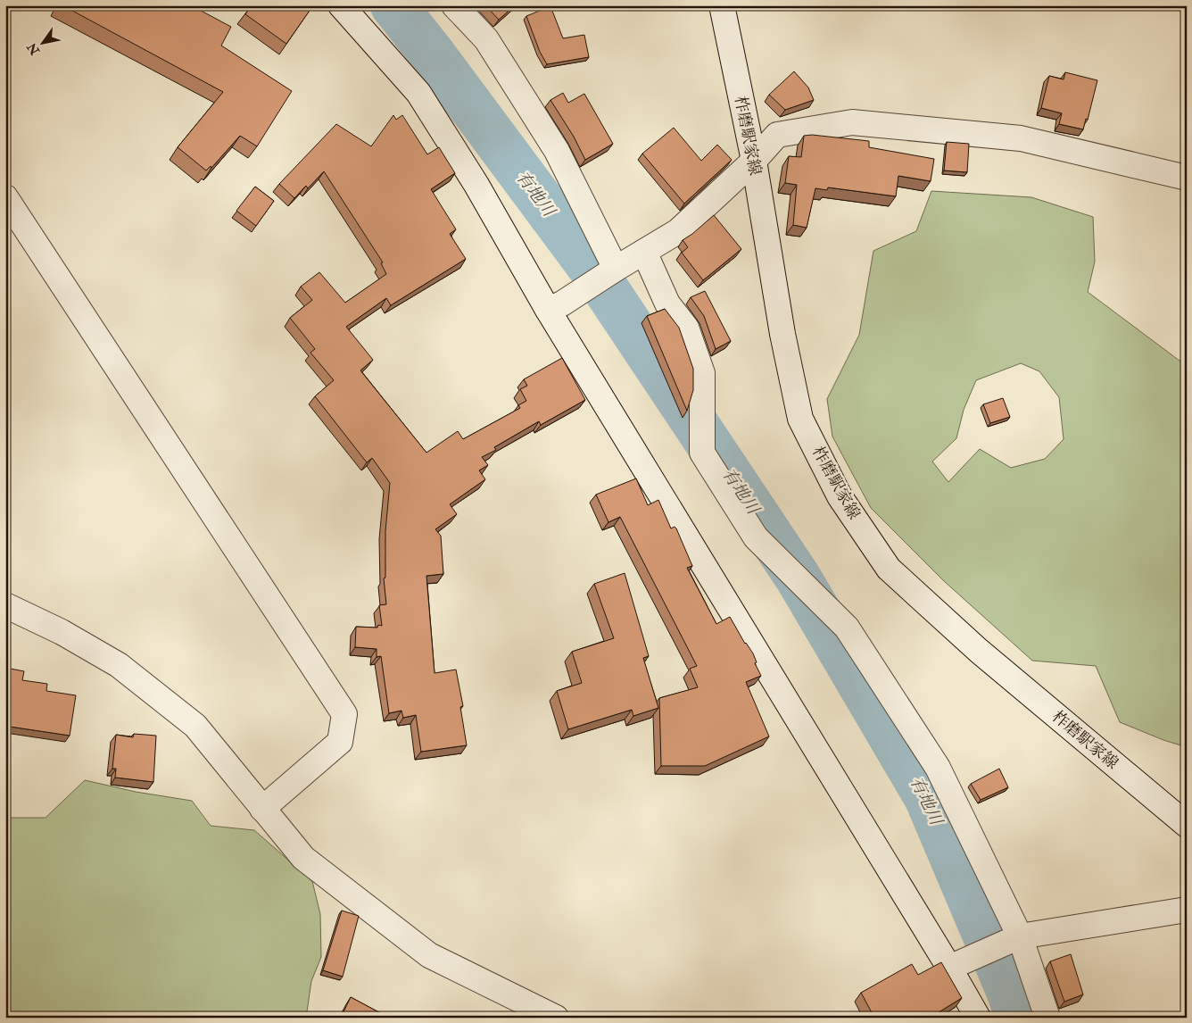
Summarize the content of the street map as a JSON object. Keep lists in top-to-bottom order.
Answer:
{
  "streets": {
    "street": ["柞磨駅家線"]
  },
  "water": ["有地川"],
  "north": "bottom left"
}
